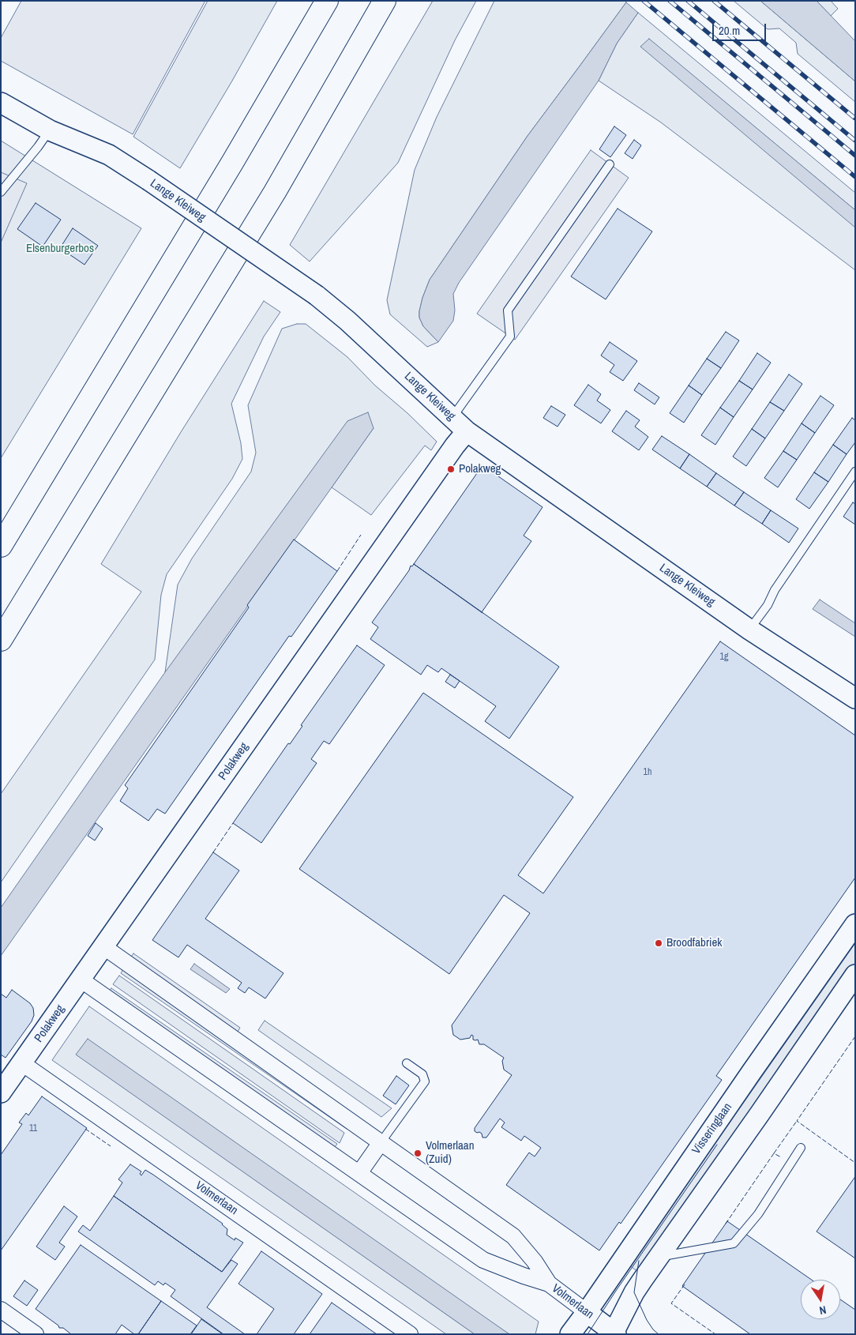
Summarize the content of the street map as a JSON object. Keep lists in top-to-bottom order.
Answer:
{
  "streets": {
    "street": [
      "Lange Kleiweg",
      "Polakweg",
      "Visseringlaan",
      "Volmerlaan"
    ]
  },
  "crossings": [
    ["Lange Kleiweg", "Polakweg"],
    ["Polakweg", "Volmerlaan"],
    ["Visseringlaan", "Volmerlaan"]
  ],
  "parks": ["Elsenburgerbos"],
  "places": ["Polakweg", "Broodfabriek", "Volmerlaan (Zuid)"],
  "house_numbers": ["1g", "1h", "11"],
  "scale_bar": "20 m",
  "north": "bottom"
}
